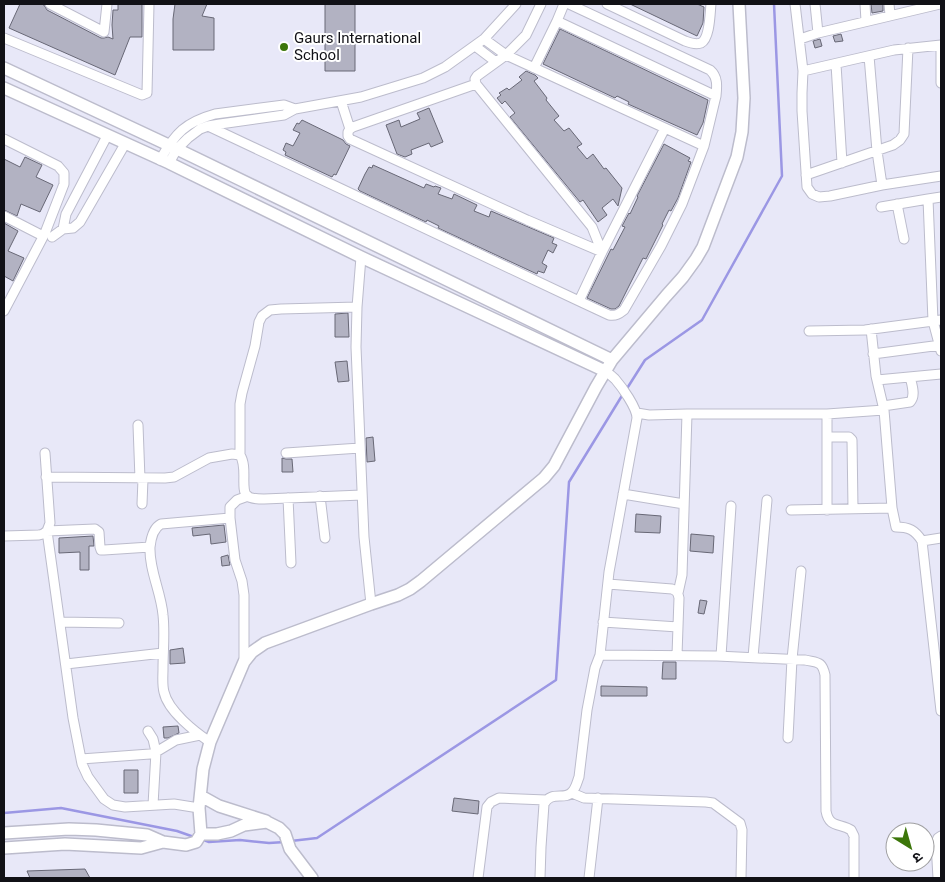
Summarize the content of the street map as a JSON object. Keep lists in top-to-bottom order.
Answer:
{
  "places": ["Gaurs International School"],
  "north": "bottom right"
}
